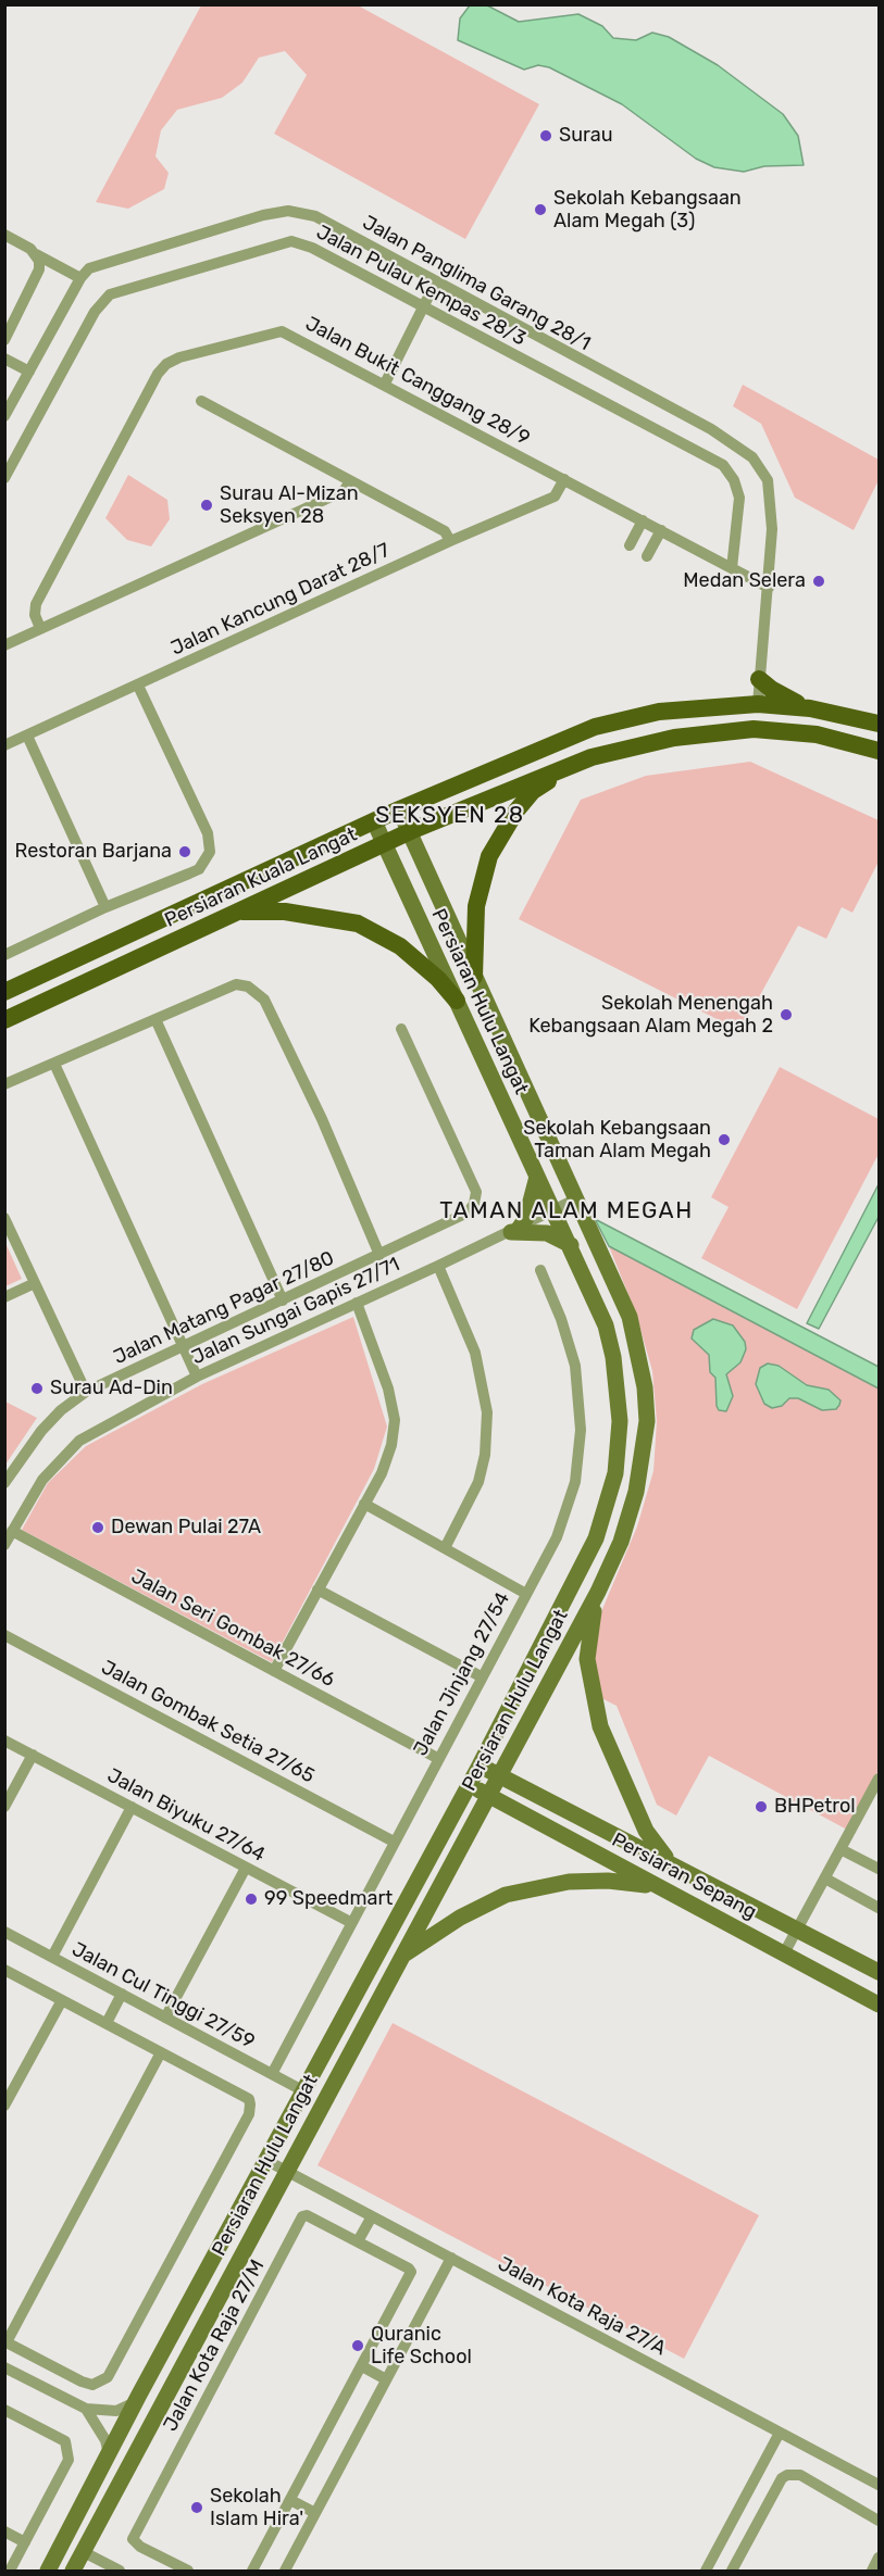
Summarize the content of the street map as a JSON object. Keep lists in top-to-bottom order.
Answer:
{
  "streets": {
    "main road": ["Persiaran Kuala Langat", "Persiaran Hulu Langat", "Persiaran Sepang"],
    "street": [
      "Jalan Panglima Garang 28/1",
      "Jalan Pulau Kempas 28/3",
      "Jalan Bukit Canggang 28/9",
      "Jalan Kancung Darat 28/7",
      "Jalan Matang Pagar 27/80",
      "Jalan Sungai Gapis 27/71",
      "Jalan Seri Gombak 27/66",
      "Jalan Jinjang 27/54",
      "Jalan Gombak Setia 27/65",
      "Jalan Biyuku 27/64",
      "Jalan Cul Tinggi 27/59",
      "Jalan Kota Raja 27/A",
      "Jalan Kota Raja 27/M"
    ]
  },
  "crossings": [
    ["Jalan Panglima Garang 28/1", "Jalan Bukit Canggang 28/9"],
    ["Jalan Panglima Garang 28/1", "Persiaran Kuala Langat"],
    ["Jalan Pulau Kempas 28/3", "Jalan Bukit Canggang 28/9"],
    ["Jalan Bukit Canggang 28/9", "Jalan Kancung Darat 28/7"],
    ["Persiaran Kuala Langat", "Persiaran Hulu Langat"],
    ["Persiaran Hulu Langat", "Jalan Sungai Gapis 27/71"],
    ["Persiaran Hulu Langat", "Persiaran Sepang"],
    ["Persiaran Hulu Langat", "Jalan Cul Tinggi 27/59"],
    ["Persiaran Hulu Langat", "Jalan Kota Raja 27/A"],
    ["Jalan Sungai Gapis 27/71", "Jalan Seri Gombak 27/66"],
    ["Jalan Seri Gombak 27/66", "Jalan Jinjang 27/54"],
    ["Jalan Jinjang 27/54", "Jalan Gombak Setia 27/65"],
    ["Jalan Jinjang 27/54", "Jalan Biyuku 27/64"],
    ["Jalan Jinjang 27/54", "Jalan Cul Tinggi 27/59"]
  ],
  "districts": ["SEKSYEN 28", "TAMAN ALAM MEGAH"],
  "places": [
    "Surau",
    "Sekolah Kebangsaan Alam Megah (3)",
    "Surau Al-Mizan Seksyen 28",
    "Medan Selera",
    "Restoran Barjana",
    "Sekolah Menengah Kebangsaan Alam Megah 2",
    "Sekolah Kebangsaan Taman Alam Megah",
    "Surau Ad-Din",
    "Dewan Pulai 27A",
    "BHPetrol",
    "99 Speedmart",
    "Quranic Life School",
    "Sekolah Islam Hira'"
  ]
}
